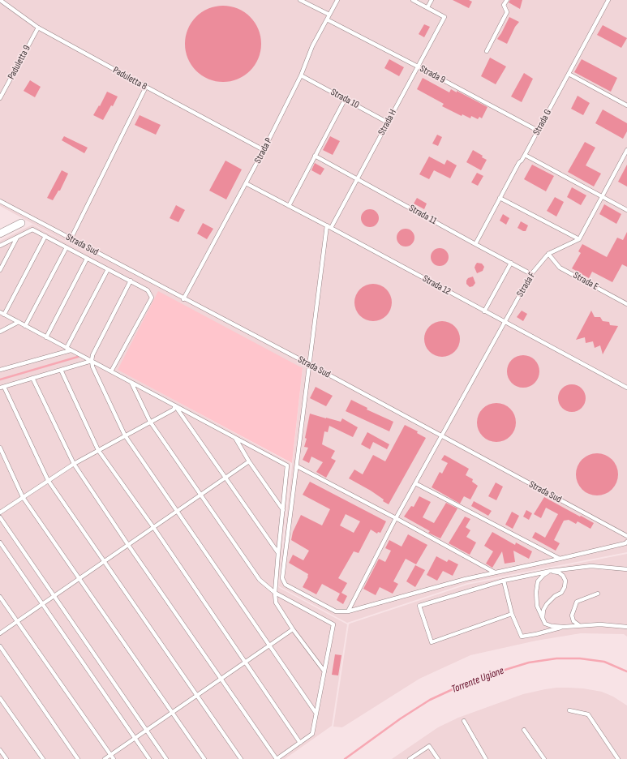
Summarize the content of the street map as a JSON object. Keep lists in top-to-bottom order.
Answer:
{
  "streets": {
    "lane": [
      "Paduletta 9",
      "Strada 9",
      "Paduletta 8",
      "Strada 10",
      "Strada H",
      "Strada G",
      "Strada P",
      "Strada 11",
      "Strada Sud",
      "Strada E",
      "Strada F",
      "Strada 12"
    ]
  },
  "crossings": [
    ["Paduletta 9", "Paduletta 8"],
    ["Strada 9", "Strada H"],
    ["Strada 9", "Strada G"],
    ["Strada 9", "Strada P"],
    ["Paduletta 8", "Strada P"],
    ["Strada 10", "Strada H"],
    ["Strada 10", "Strada P"],
    ["Strada H", "Strada 11"],
    ["Strada H", "Strada 12"],
    ["Strada G", "Strada 11"],
    ["Strada P", "Strada Sud"],
    ["Strada P", "Strada 12"],
    ["Strada 11", "Strada F"],
    ["Strada Sud", "Strada F"],
    ["Strada E", "Strada F"],
    ["Strada F", "Strada 12"]
  ],
  "water": ["Torrente Ugione"]
}
